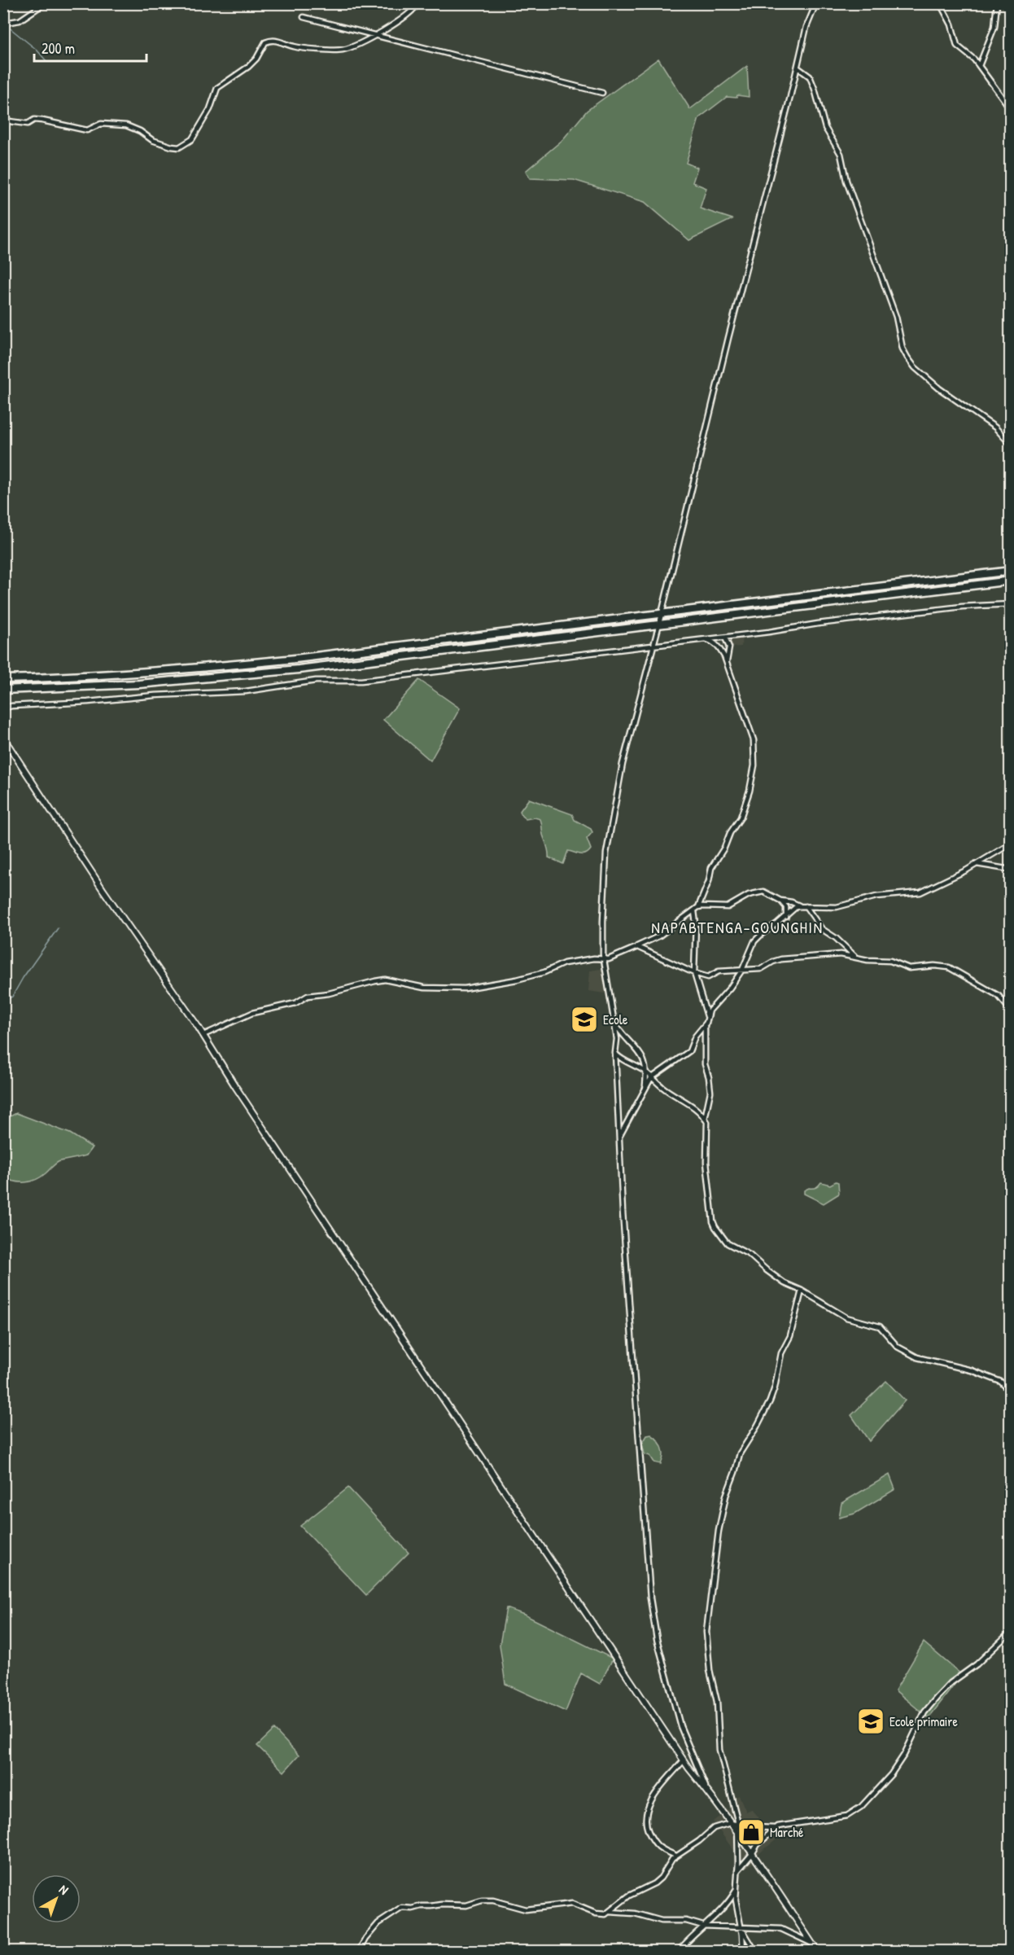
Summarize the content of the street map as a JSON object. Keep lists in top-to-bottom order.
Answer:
{
  "districts": ["NAPABTENGA-GOUNGHIN"],
  "places": {
    "school or university": ["Ecole", "Ecole primaire"],
    "shop": ["Marché"]
  },
  "scale_bar": "200 m",
  "north": "top right"
}
